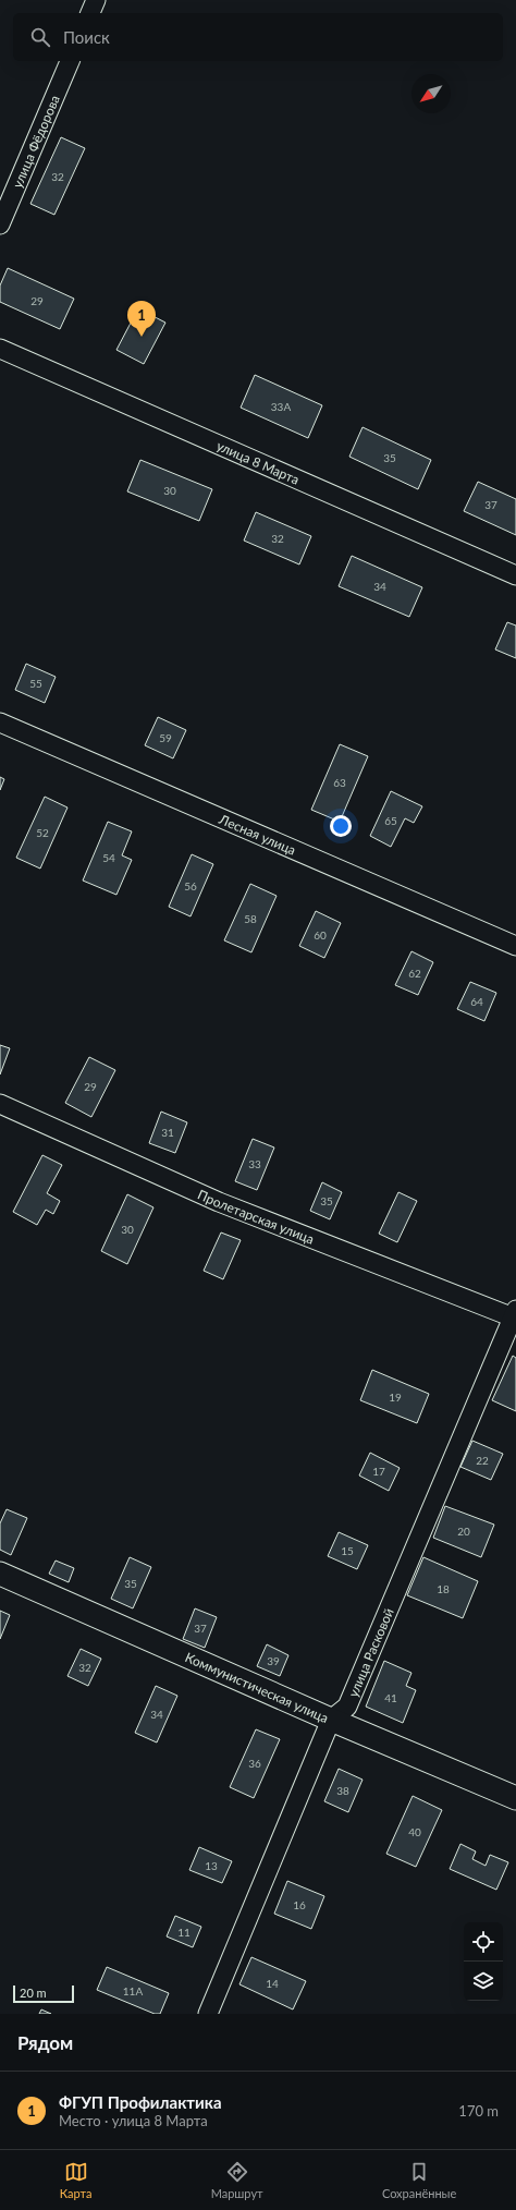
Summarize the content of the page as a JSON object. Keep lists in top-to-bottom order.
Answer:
{
  "streets": {
    "street": [
      "улица Фёдорова",
      "улица 8 Марта",
      "Лесная улица",
      "Пролетарская улица",
      "улица Расковой",
      "Коммунистическая улица"
    ]
  },
  "crossings": [
    ["Пролетарская улица", "улица Расковой"],
    ["улица Расковой", "Коммунистическая улица"]
  ],
  "house_numbers": [
    "32",
    "29",
    "33А",
    "35",
    "30",
    "37",
    "32",
    "34",
    "55",
    "59",
    "63",
    "65",
    "52",
    "54",
    "56",
    "58",
    "60",
    "62",
    "64",
    "29",
    "31",
    "33",
    "35",
    "30",
    "19",
    "22",
    "17",
    "20",
    "15",
    "35",
    "18",
    "37",
    "39",
    "32",
    "41",
    "34",
    "36",
    "38",
    "40",
    "13",
    "16",
    "11",
    "14",
    "11А"
  ],
  "scale_bar": "20 m",
  "north": "bottom left",
  "page": {
    "search": "Поиск",
    "pins": "1",
    "scale": "20 m",
    "heading": "Рядом",
    "list": [
      {
        "mark": "1",
        "name": "ФГУП Профилактика",
        "note": "Место · улица 8 Марта",
        "value": "170 m"
      }
    ],
    "nav": ["Карта", "Маршрут", "Сохранённые"]
  }
}
